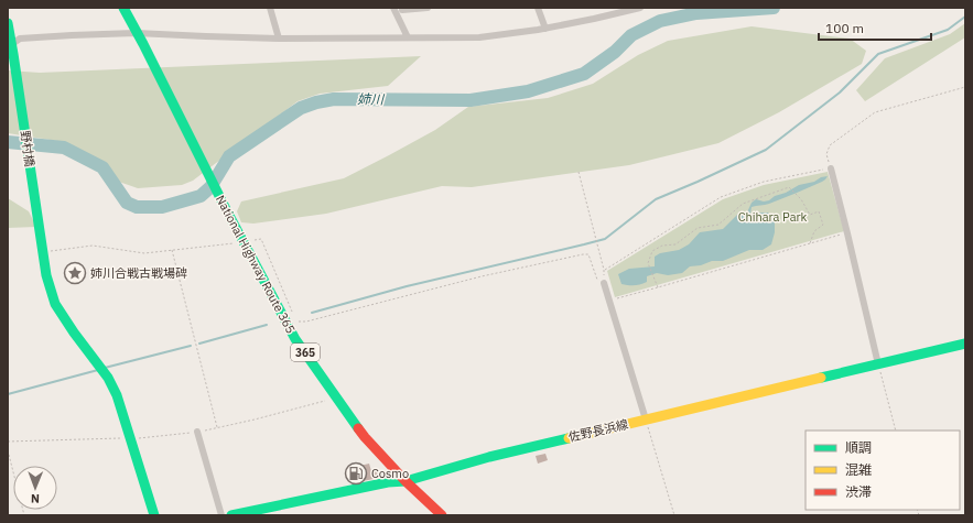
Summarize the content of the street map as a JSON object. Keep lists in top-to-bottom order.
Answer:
{
  "streets": {
    "main road": [
      "野村橋",
      "National Highway Route 365",
      "365",
      "佐野長浜線"
    ]
  },
  "crossings": [
    ["National Highway Route 365", "佐野長浜線"]
  ],
  "water": ["姉川"],
  "parks": ["Chihara Park"],
  "places": {
    "place": ["姉川合戦古戦場碑"],
    "fuel station": ["Cosmo"]
  },
  "legend": ["順調", "混雑", "渋滞"],
  "scale_bar": "100 m",
  "north": "bottom"
}
